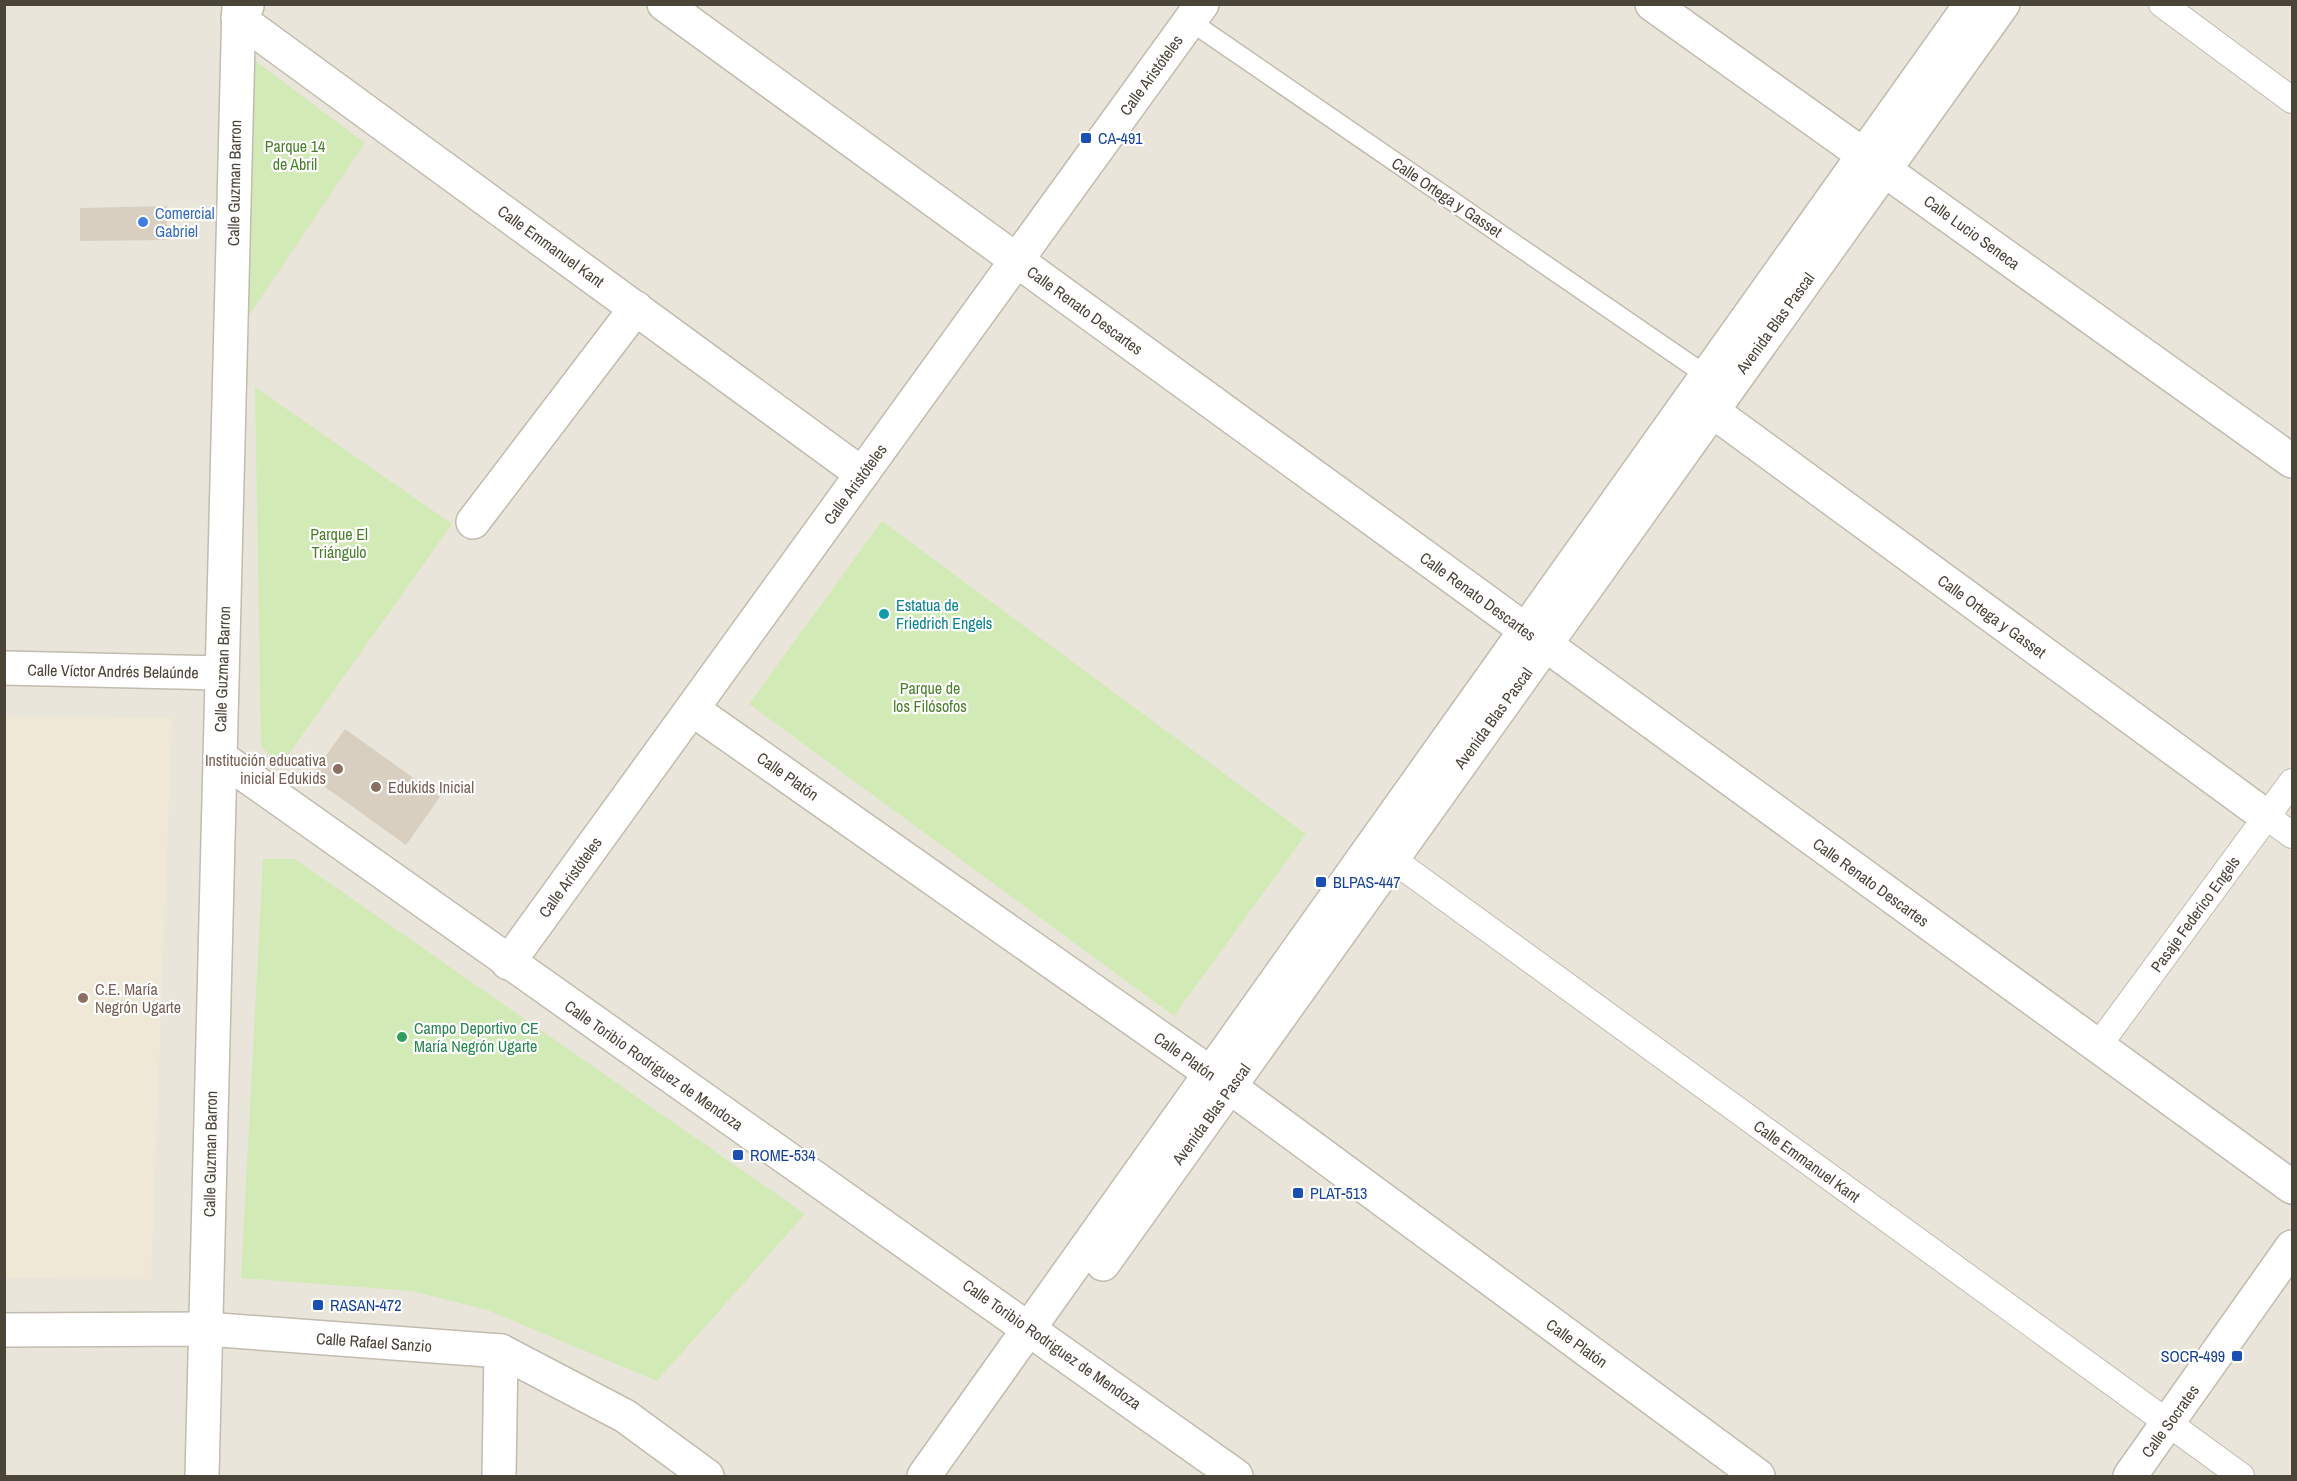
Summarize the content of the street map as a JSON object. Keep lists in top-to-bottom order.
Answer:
{
  "streets": {
    "street": [
      "Calle Aristóteles",
      "Calle Guzman Barron",
      "Calle Ortega y Gasset",
      "Calle Lucio Seneca",
      "Calle Emmanuel Kant",
      "Calle Renato Descartes",
      "Avenida Blas Pascal",
      "Calle Víctor Andrés Belaúnde",
      "Calle Platón",
      "Pasaje Federico Engels",
      "Calle Toribio Rodriguez de Mendoza",
      "Calle Rafael Sanzio",
      "Calle Socrates"
    ]
  },
  "crossings": [
    ["Calle Aristóteles", "Calle Ortega y Gasset"],
    ["Calle Aristóteles", "Calle Emmanuel Kant"],
    ["Calle Aristóteles", "Calle Renato Descartes"],
    ["Calle Aristóteles", "Calle Platón"],
    ["Calle Aristóteles", "Calle Toribio Rodriguez de Mendoza"],
    ["Calle Guzman Barron", "Calle Emmanuel Kant"],
    ["Calle Guzman Barron", "Calle Víctor Andrés Belaúnde"],
    ["Calle Guzman Barron", "Calle Toribio Rodriguez de Mendoza"],
    ["Calle Guzman Barron", "Calle Rafael Sanzio"],
    ["Calle Ortega y Gasset", "Avenida Blas Pascal"],
    ["Calle Ortega y Gasset", "Pasaje Federico Engels"],
    ["Calle Lucio Seneca", "Avenida Blas Pascal"],
    ["Calle Emmanuel Kant", "Avenida Blas Pascal"],
    ["Calle Emmanuel Kant", "Calle Socrates"],
    ["Calle Renato Descartes", "Avenida Blas Pascal"],
    ["Calle Renato Descartes", "Pasaje Federico Engels"],
    ["Avenida Blas Pascal", "Calle Platón"],
    ["Avenida Blas Pascal", "Calle Toribio Rodriguez de Mendoza"]
  ],
  "parks": ["Parque 14 de Abril", "Parque El Triángulo", "Parque de los Filósofos"],
  "places": {
    "transit": [
      "CA-491",
      "BLPAS-447",
      "ROME-534",
      "PLAT-513",
      "RASAN-472",
      "SOCR-499"
    ],
    "other": [
      "Comercial Gabriel",
      "Estatua de Friedrich Engels",
      "Institución educativa inicial Edukids",
      "Edukids Inicial",
      "C.E. María Negrón Ugarte",
      "Campo Deportivo CE María Negrón Ugarte"
    ]
  }
}
